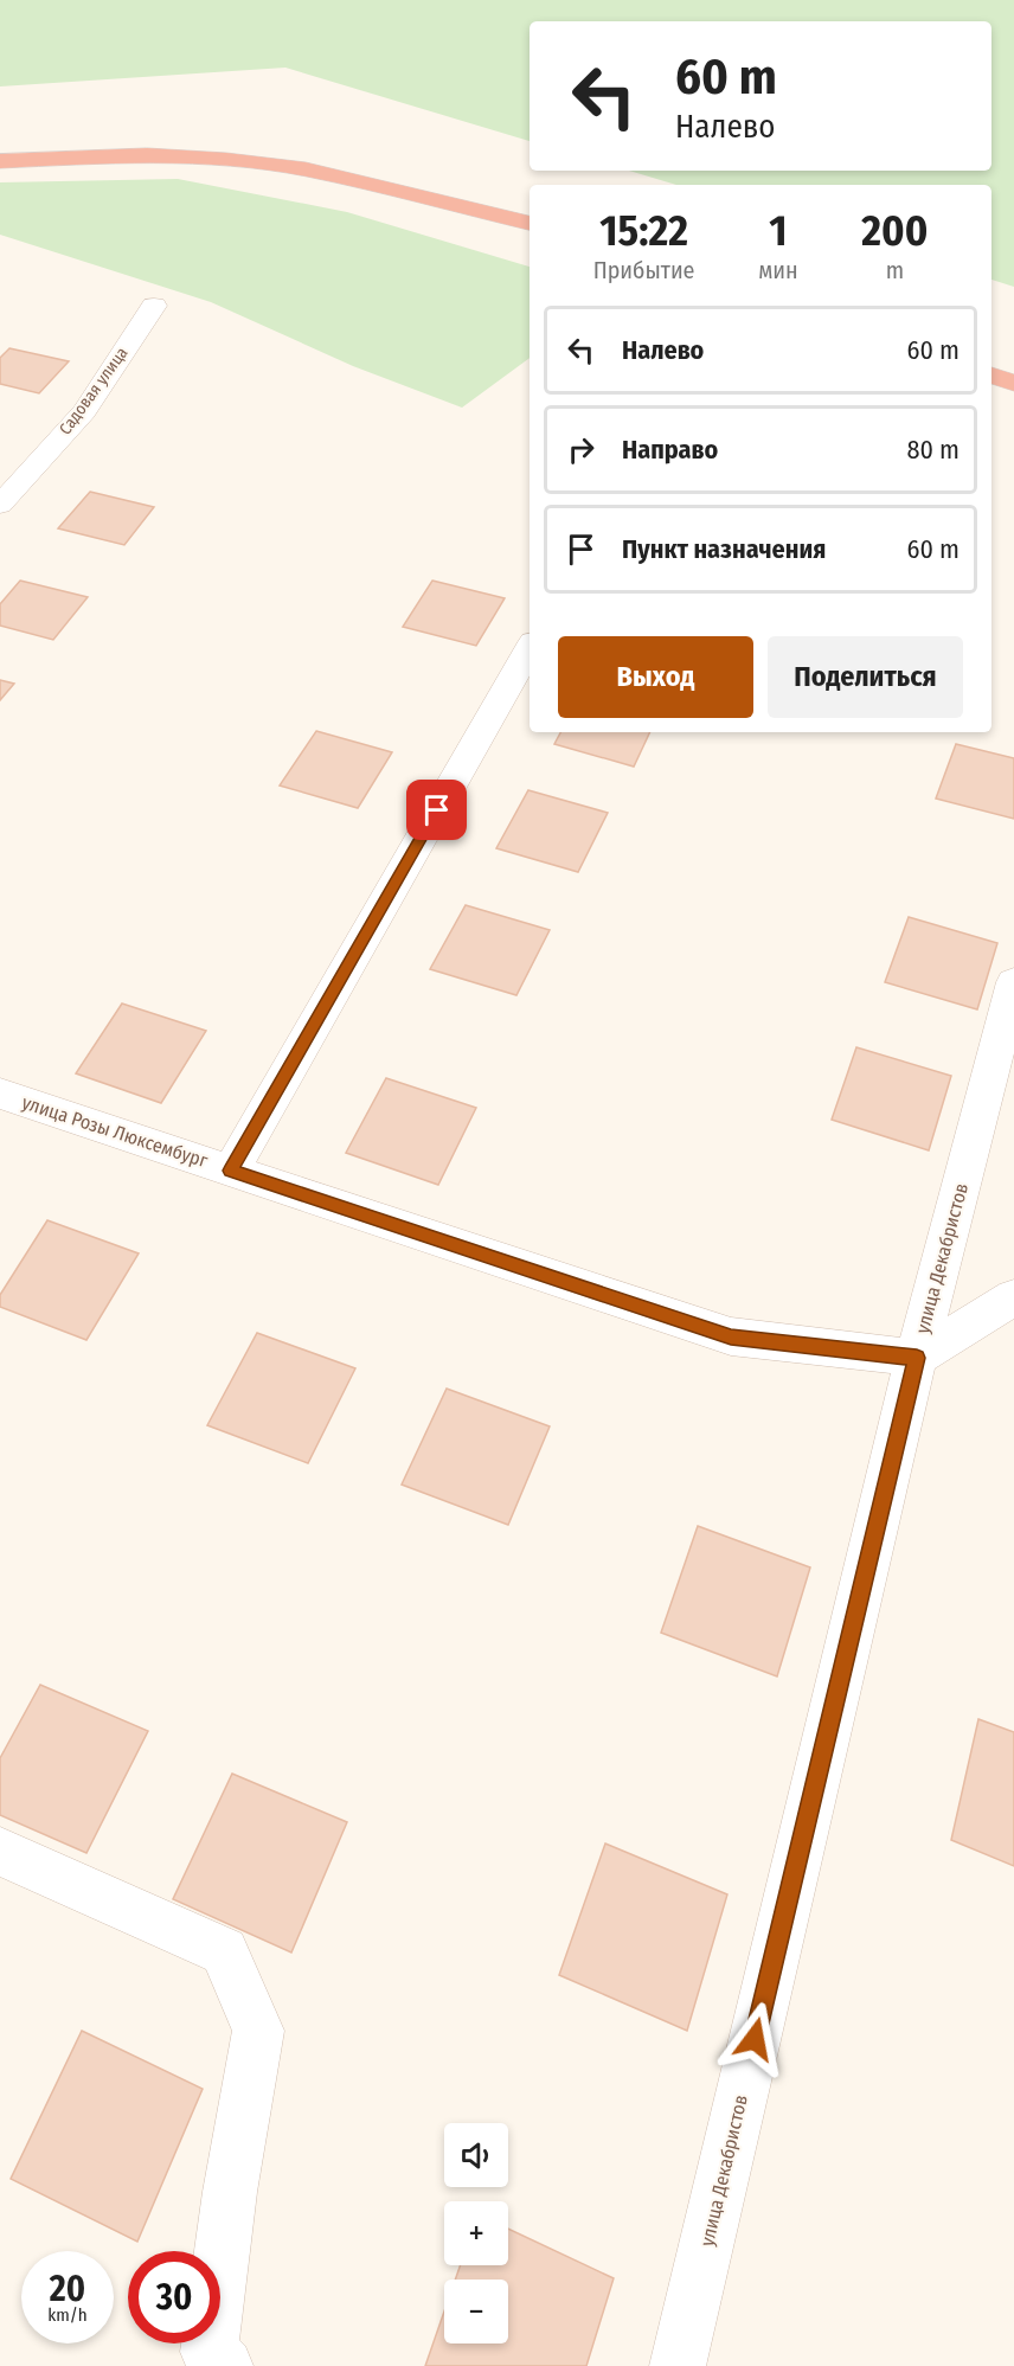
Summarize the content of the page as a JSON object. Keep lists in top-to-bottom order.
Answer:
{
  "streets": {
    "street": ["Садовая улица", "улица Розы Люксембург", "улица Декабристов"]
  },
  "crossings": [
    ["улица Розы Люксембург", "улица Декабристов"]
  ],
  "page": {
    "turn": ["60 m", "Налево"],
    "eta": [
      "15:22",
      "Прибытие",
      "1",
      "мин",
      "200",
      "m"
    ],
    "list": [
      {
        "name": "Налево",
        "value": "60 m"
      },
      {
        "name": "Направо",
        "value": "80 m"
      },
      {
        "name": "Пункт назначения",
        "value": "60 m"
      }
    ],
    "buttons": ["Выход", "Поделиться"],
    "map_buttons": ["+", "−"],
    "speed": "20 km/h",
    "limit": "30"
  }
}
